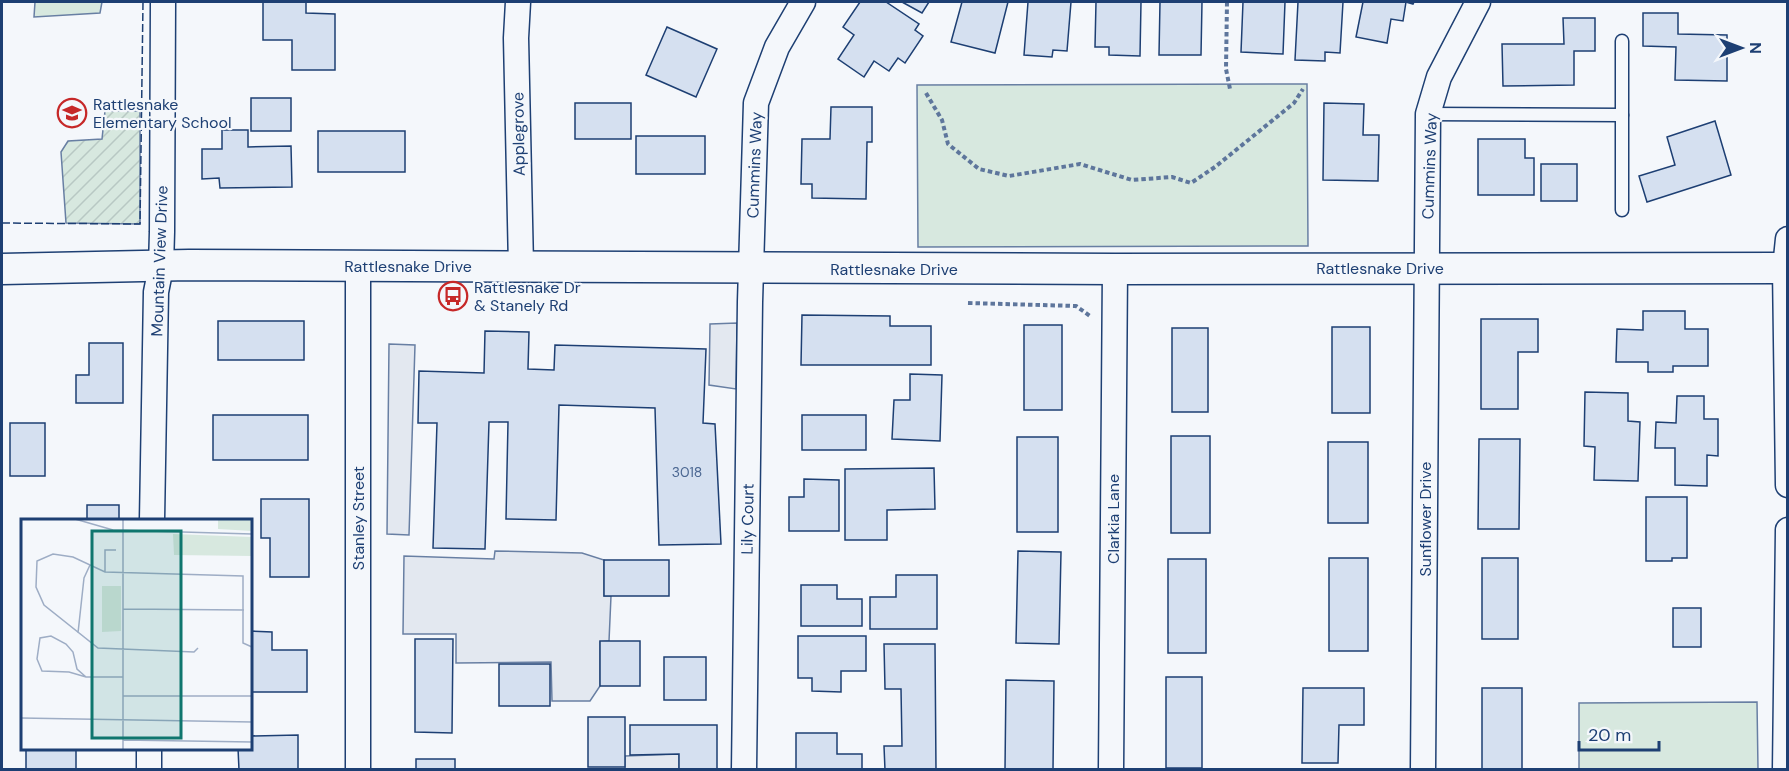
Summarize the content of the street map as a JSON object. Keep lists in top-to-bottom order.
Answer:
{
  "streets": {
    "street": [
      "Applegrove",
      "Cummins Way",
      "Mountain View Drive",
      "Rattlesnake Drive",
      "Stanley Street",
      "Lily Court",
      "Clarkia Lane",
      "Sunflower Drive"
    ]
  },
  "crossings": [
    ["Applegrove", "Rattlesnake Drive"],
    ["Cummins Way", "Rattlesnake Drive"],
    ["Cummins Way", "Lily Court"],
    ["Cummins Way", "Sunflower Drive"],
    ["Mountain View Drive", "Rattlesnake Drive"],
    ["Rattlesnake Drive", "Stanley Street"],
    ["Rattlesnake Drive", "Lily Court"],
    ["Rattlesnake Drive", "Clarkia Lane"],
    ["Rattlesnake Drive", "Sunflower Drive"]
  ],
  "places": {
    "school or university": ["Rattlesnake Elementary School"],
    "bus stop": ["Rattlesnake Dr & Stanely Rd"]
  },
  "house_numbers": ["3018"],
  "scale_bar": "20 m",
  "north": "right"
}
